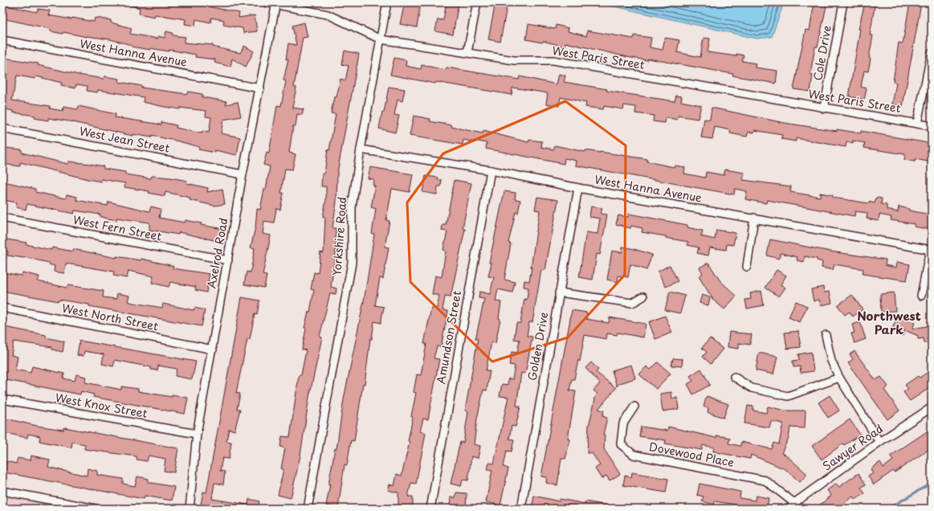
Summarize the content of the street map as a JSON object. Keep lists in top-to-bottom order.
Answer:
{
  "streets": {
    "street": [
      "West Hanna Avenue",
      "Cole Drive",
      "West Paris Street",
      "West Jean Street",
      "West Fern Street",
      "Yorkshire Road",
      "Axelrod Road",
      "West North Street",
      "Amundson Street",
      "Golden Drive",
      "West Knox Street",
      "Sawyer Road",
      "Dovewood Place"
    ]
  },
  "crossings": [
    ["West Hanna Avenue", "Yorkshire Road"],
    ["West Hanna Avenue", "Axelrod Road"],
    ["West Hanna Avenue", "Amundson Street"],
    ["West Hanna Avenue", "Golden Drive"],
    ["Cole Drive", "West Paris Street"],
    ["West Paris Street", "Yorkshire Road"],
    ["West Paris Street", "Axelrod Road"],
    ["West Jean Street", "Axelrod Road"],
    ["West Fern Street", "Axelrod Road"],
    ["Axelrod Road", "West North Street"],
    ["Axelrod Road", "West Knox Street"],
    ["Sawyer Road", "Dovewood Place"]
  ],
  "districts": ["Northwest Park"]
}
